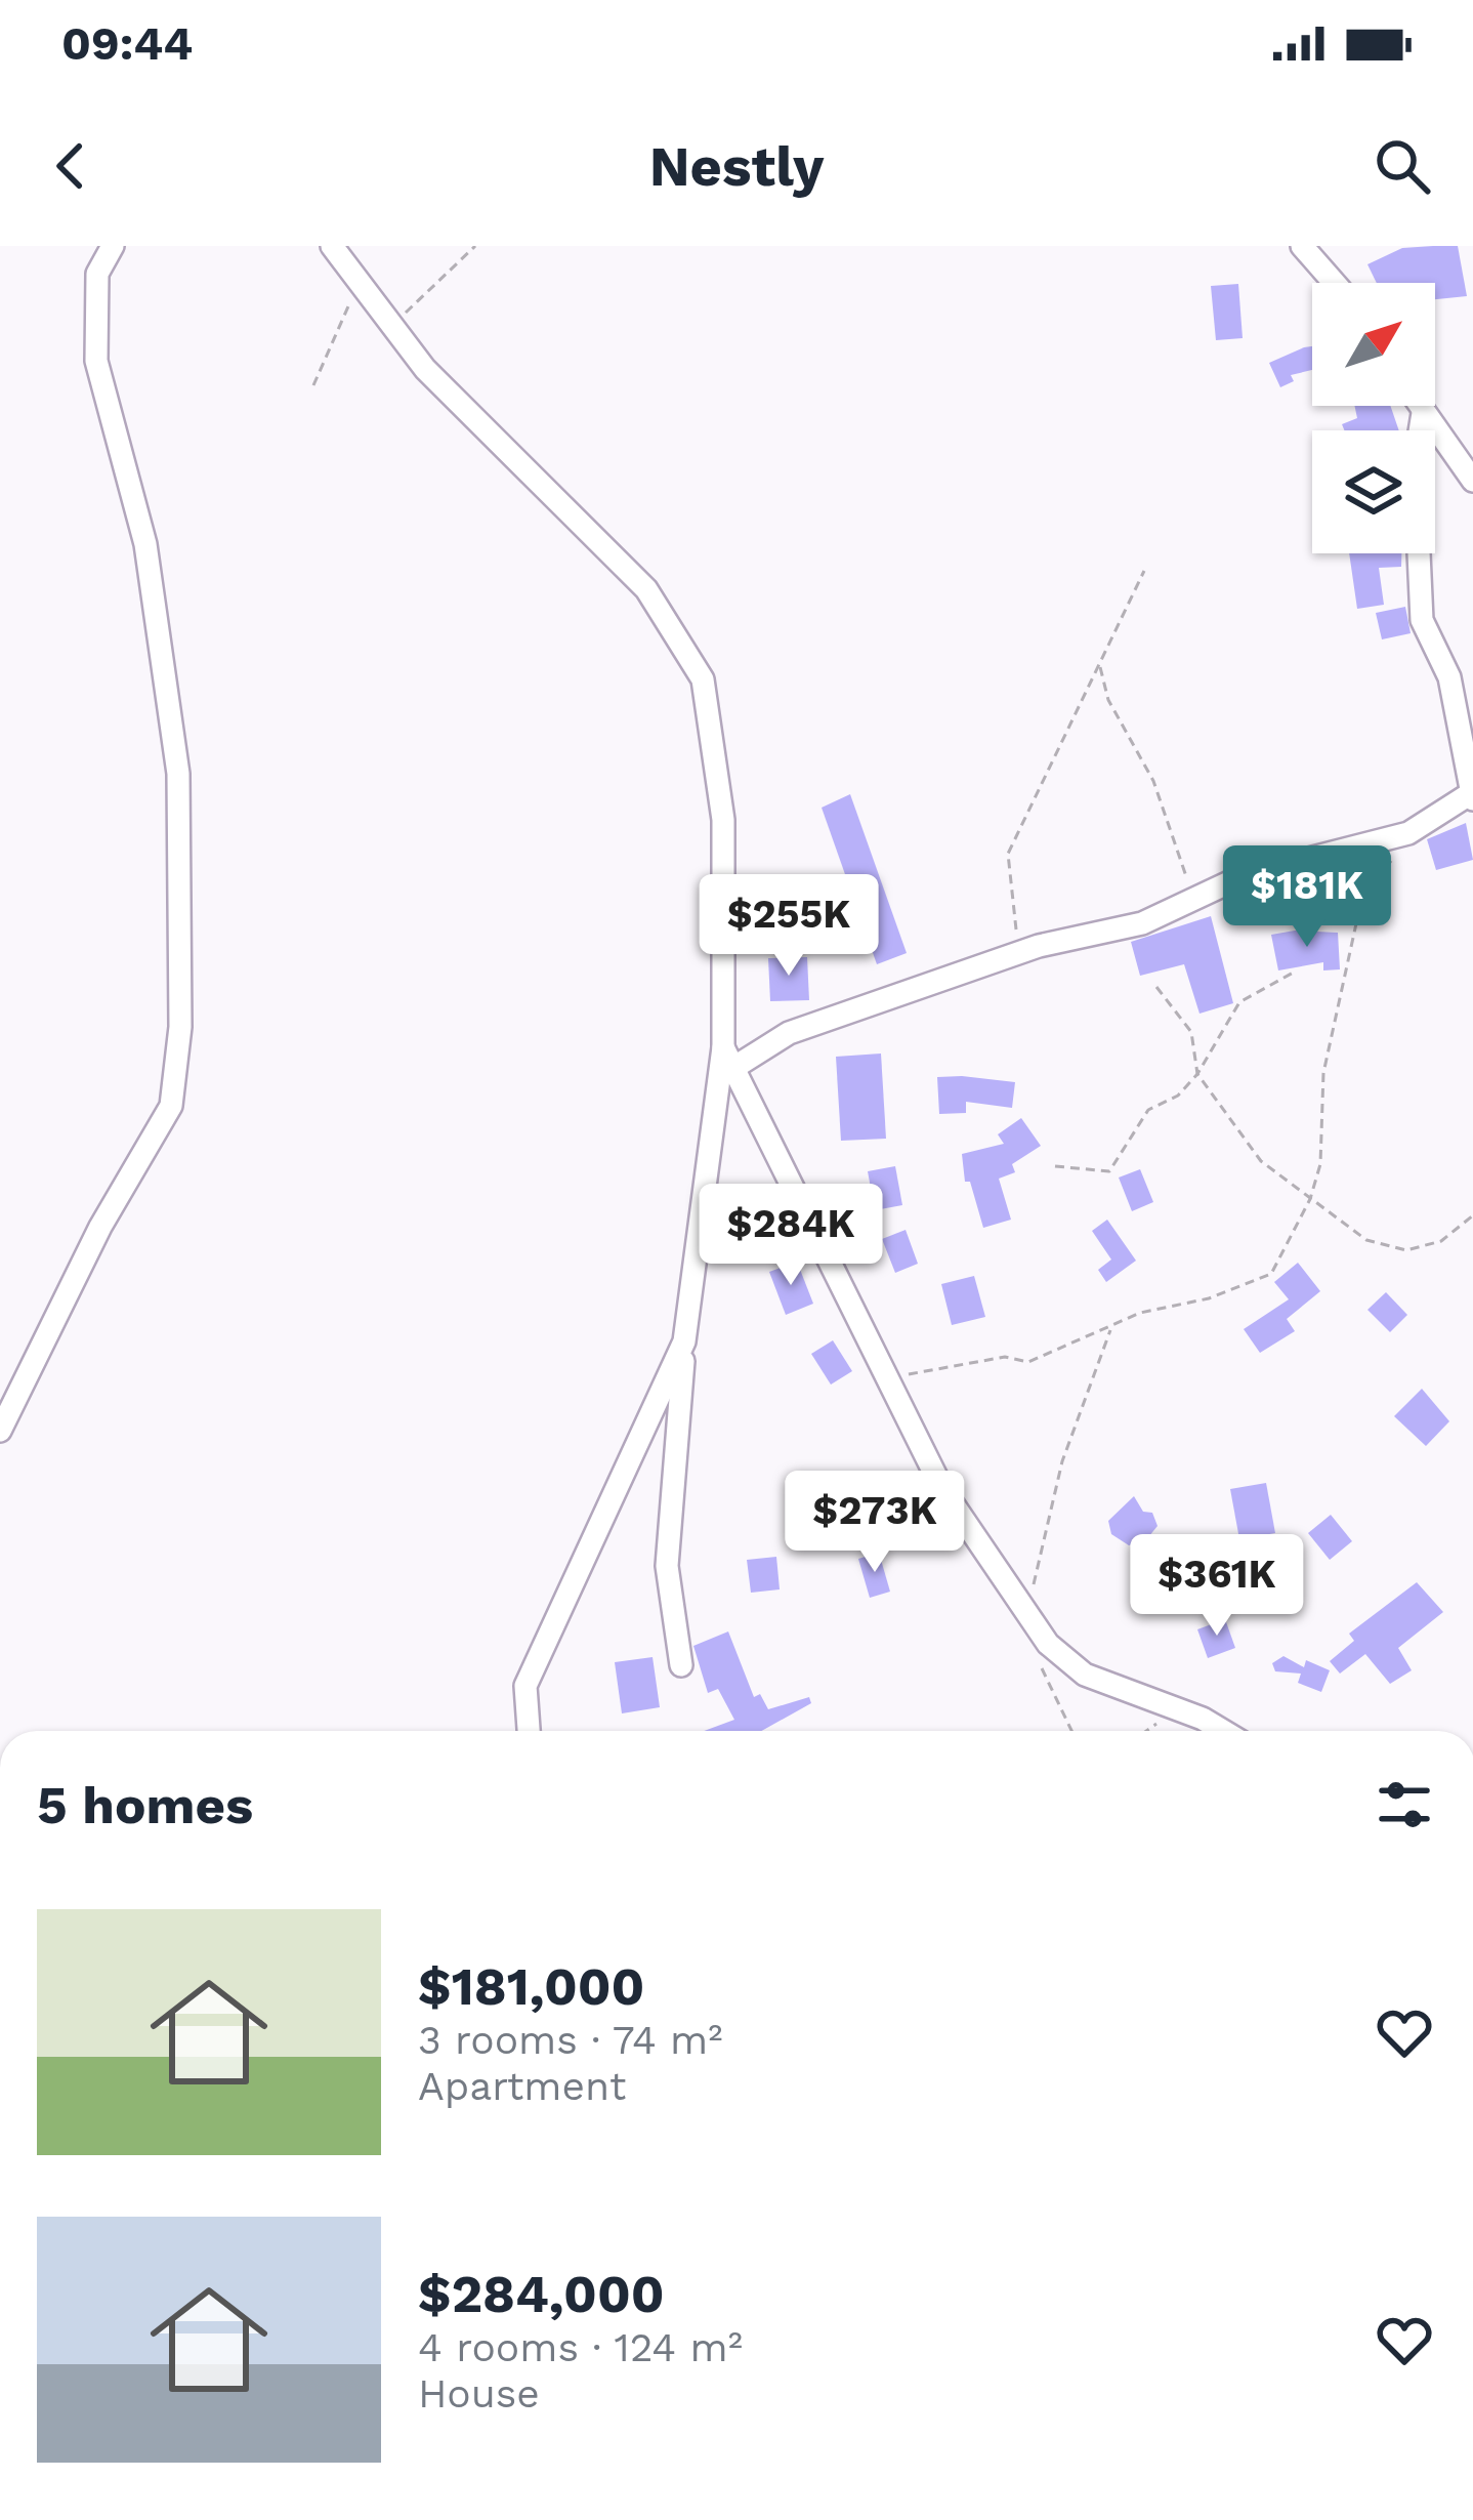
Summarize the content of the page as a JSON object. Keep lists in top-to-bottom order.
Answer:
{
  "north": "top right",
  "page": {
    "status": "09:44",
    "header": "Nestly",
    "price": [
      "$181K",
      "$255K",
      "$284K",
      "$273K",
      "$361K"
    ],
    "heading": "5 homes",
    "list": [
      {
        "name": "$181,000",
        "note": "3 rooms · 74 m² · Apartment"
      },
      {
        "name": "$284,000",
        "note": "4 rooms · 124 m² · House"
      }
    ]
  }
}
